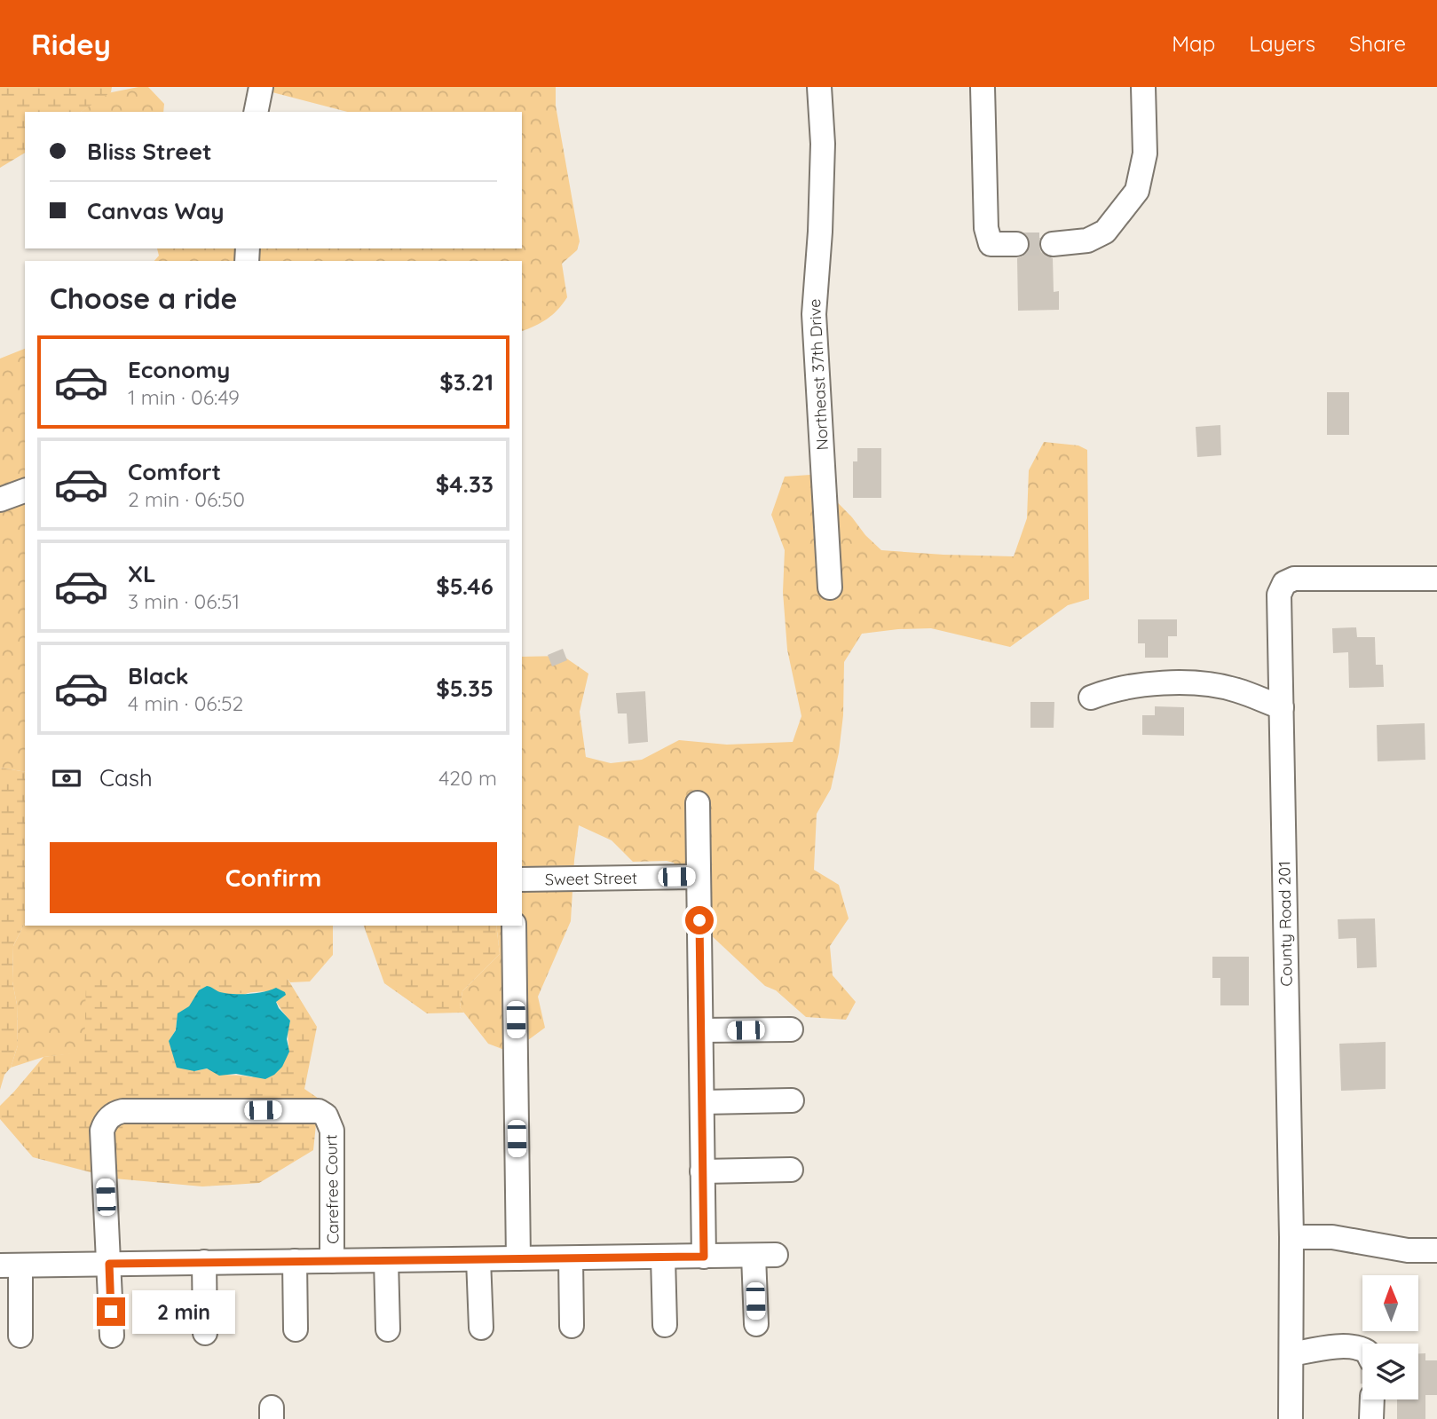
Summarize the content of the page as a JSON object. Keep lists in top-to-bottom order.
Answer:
{
  "streets": {
    "street": [
      "Northeast 37th Drive",
      "Sweet Street",
      "County Road 201",
      "Carefree Court"
    ]
  },
  "north": "top",
  "page": {
    "header": "Ridey",
    "nav": ["Map", "Layers", "Share"],
    "banner": ["Bliss Street", "Canvas Way"],
    "heading": "Choose a ride",
    "list": [
      {
        "name": "Economy",
        "note": "1 min · 06:49",
        "value": "$3.21"
      },
      {
        "name": "Comfort",
        "note": "2 min · 06:50",
        "value": "$4.33"
      },
      {
        "name": "XL",
        "note": "3 min · 06:51",
        "value": "$5.46"
      },
      {
        "name": "Black",
        "note": "4 min · 06:52",
        "value": "$5.35"
      }
    ],
    "pay": ["Cash", "420 m"],
    "buttons": "Confirm",
    "bubble": "2 min"
  }
}
